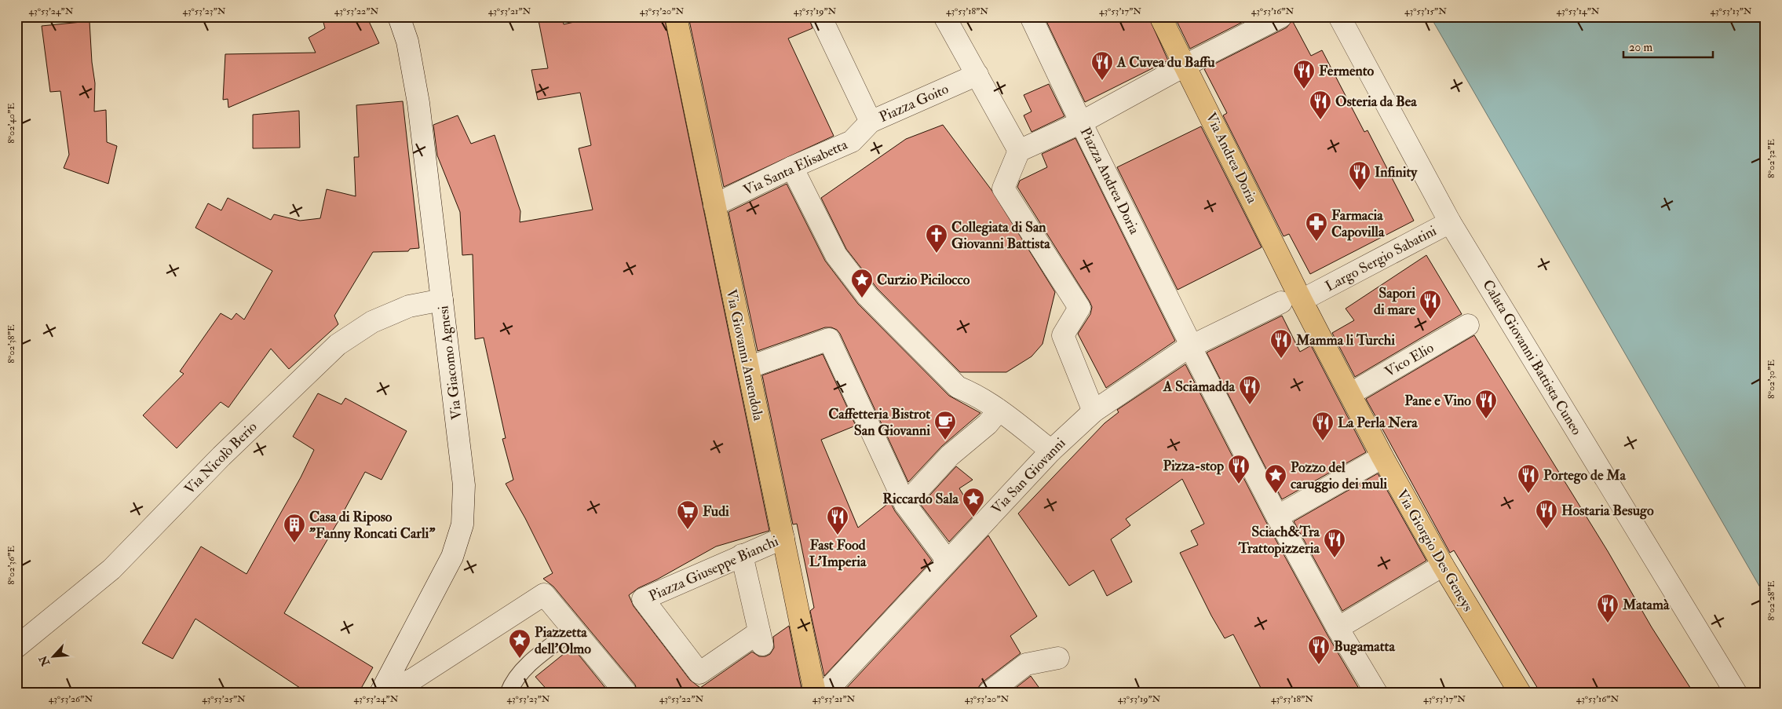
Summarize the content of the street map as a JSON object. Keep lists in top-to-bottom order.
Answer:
{
  "streets": {
    "main road": ["Via Andrea Doria", "Via Giovanni Amendola", "Via Giorgio Des Geneys"],
    "street": [
      "Piazza Goito",
      "Via Santa Elisabetta",
      "Piazza Andrea Doria",
      "Largo Sergio Sabatini",
      "Calata Giovanni Battista Cuneo",
      "Vico Elio",
      "Via Giacomo Agnesi",
      "Via Nicolò Berio",
      "Via San Giovanni",
      "Piazza Giuseppe Bianchi"
    ]
  },
  "crossings": [
    ["Piazza Goito", "Via Santa Elisabetta"],
    ["Via Andrea Doria", "Piazza Andrea Doria"],
    ["Via Andrea Doria", "Largo Sergio Sabatini"],
    ["Via Andrea Doria", "Via Giorgio Des Geneys"],
    ["Via Santa Elisabetta", "Via Giovanni Amendola"],
    ["Piazza Andrea Doria", "Via San Giovanni"],
    ["Largo Sergio Sabatini", "Calata Giovanni Battista Cuneo"],
    ["Largo Sergio Sabatini", "Via Giorgio Des Geneys"],
    ["Via Giovanni Amendola", "Piazza Giuseppe Bianchi"],
    ["Vico Elio", "Via Giorgio Des Geneys"],
    ["Via Giacomo Agnesi", "Via Nicolò Berio"]
  ],
  "places": {
    "restaurant": [
      "A Cuvea du Baffu",
      "Fermento",
      "Osteria da Bea",
      "Infinity",
      "Sapori di mare",
      "Mamma li Turchi",
      "A Sciamadda",
      "Pane e Vino",
      "La Perla Nera",
      "Pizza-stop",
      "Portego de Ma",
      "Hostaria Besugo",
      "Fast Food L'Imperia",
      "Sciach&Tra Trattopizzeria",
      "Matamà",
      "Bugamatta"
    ],
    "pharmacy": ["Farmacia Capovilla"],
    "church": ["Collegiata di San Giovanni Battista"],
    "place": [
      "Curzio Picilocco",
      "Pozzo del caruggio dei muli",
      "Riccardo Sala",
      "Piazzetta dell'Olmo"
    ],
    "cafe": ["Caffetteria Bistrot San Giovanni"],
    "supermarket": ["Fudi"],
    "building": ["Casa di Riposo \"Fanny Roncati Carli\""]
  },
  "scale_bar": "20 m",
  "north": "bottom left",
  "coordinates": [
    "43°53'24\"N",
    "43°53'23\"N",
    "43°53'22\"N",
    "43°53'21\"N",
    "43°53'20\"N",
    "43°53'19\"N",
    "43°53'18\"N",
    "43°53'17\"N",
    "43°53'16\"N",
    "43°53'15\"N",
    "43°53'14\"N",
    "43°53'13\"N",
    "8°02'40\"E",
    "8°02'32\"E",
    "8°02'38\"E",
    "8°02'30\"E",
    "8°02'36\"E",
    "8°02'28\"E",
    "43°53'26\"N",
    "43°53'25\"N"
  ]
}
